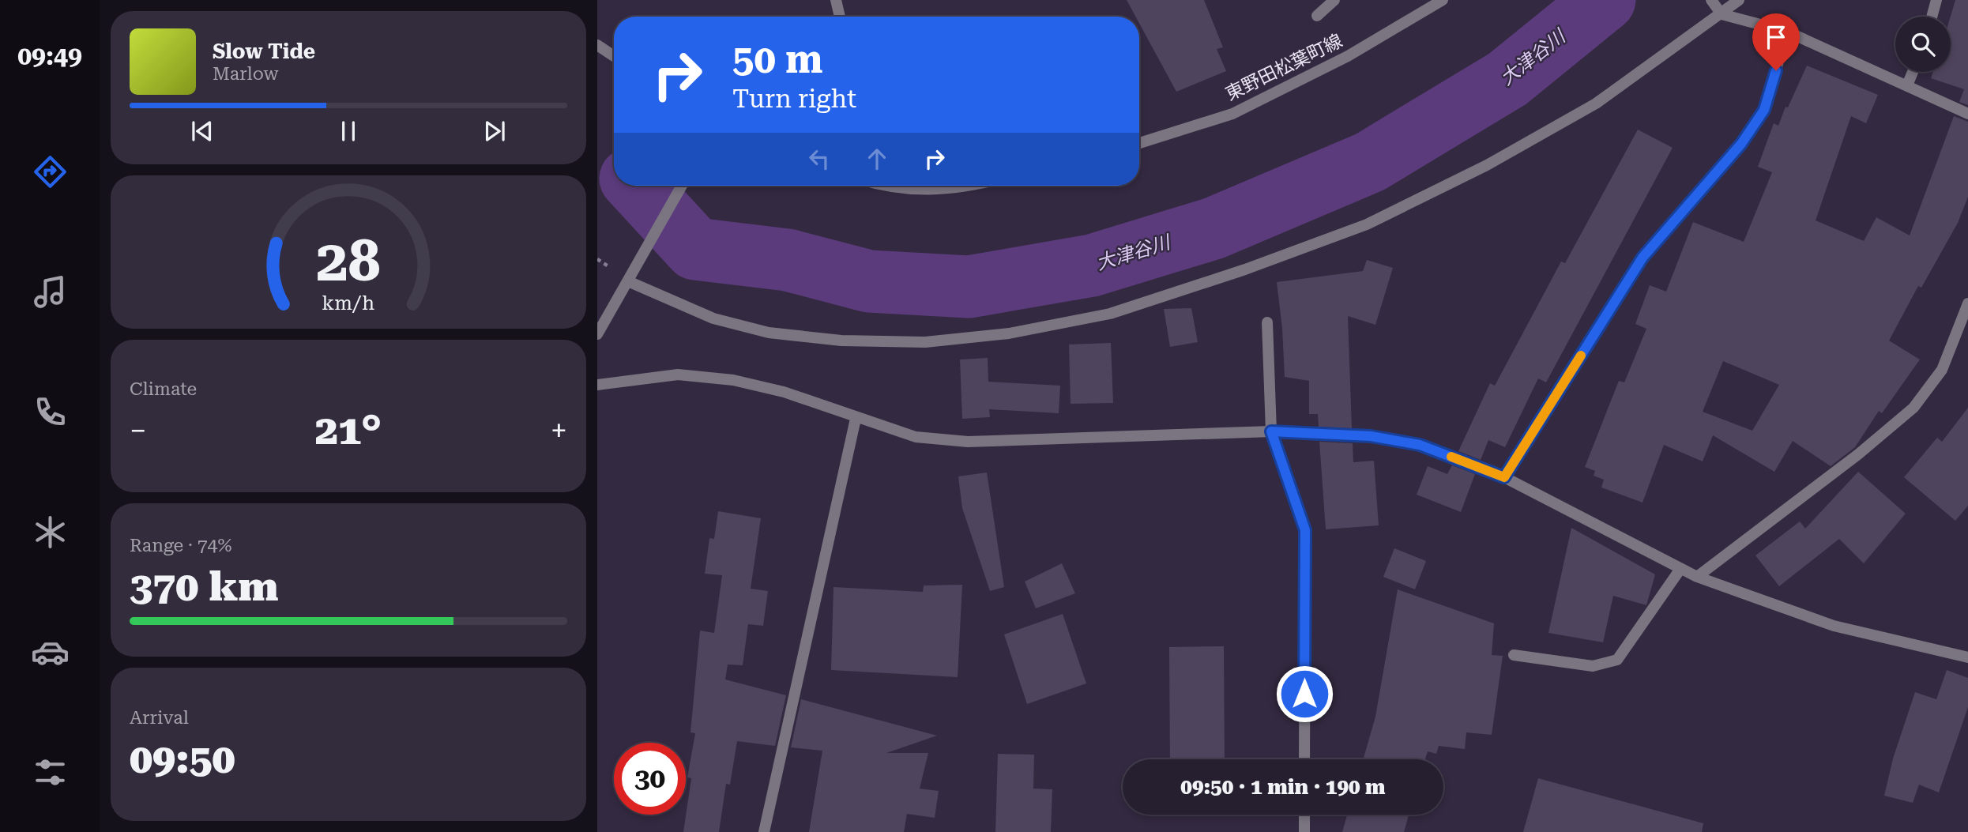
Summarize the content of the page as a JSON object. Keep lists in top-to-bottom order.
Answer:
{
  "streets": {
    "street": ["東野田松葉町線"]
  },
  "water": ["大津谷川"],
  "page": {
    "tabs": "09:49",
    "turn": ["50 m", "Turn right"],
    "song": ["Slow Tide", "Marlow"],
    "tile": [
      "Climate",
      ["Range · 74%", "370 km"],
      ["Arrival", "09:50"]
    ],
    "heat": ["−", "21°", "+"],
    "limit": "30",
    "trip": "09:50 · 1 min · 190 m",
    "gauge": ["28", "km/h"]
  }
}
